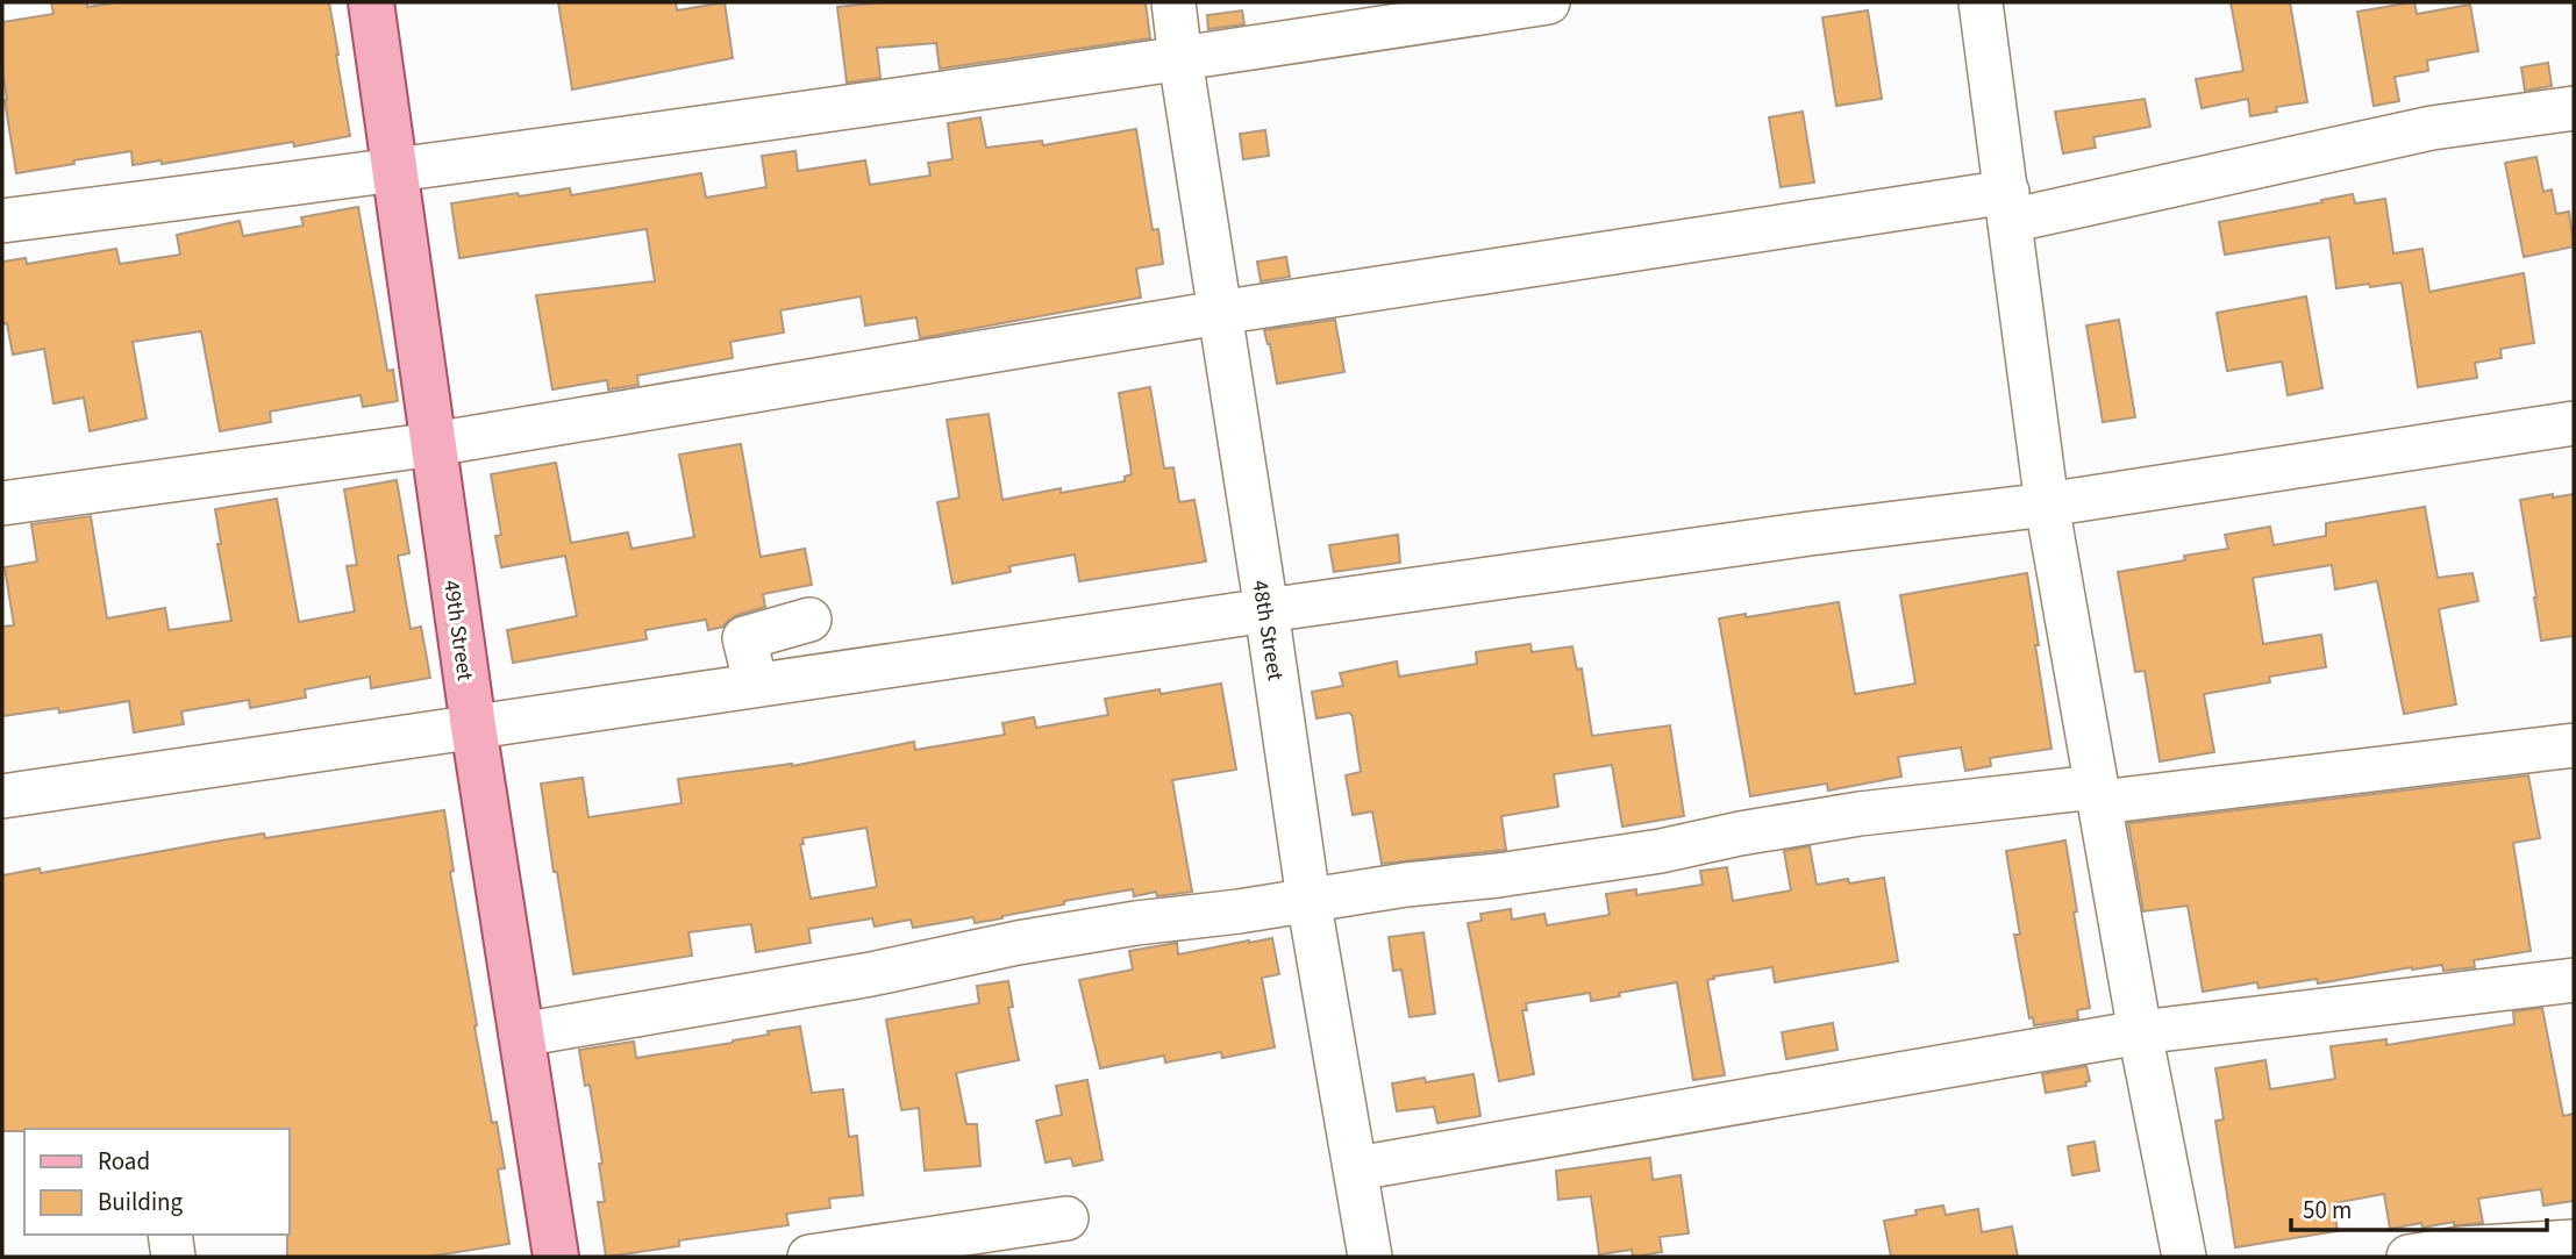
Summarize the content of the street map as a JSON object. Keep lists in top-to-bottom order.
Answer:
{
  "streets": {
    "main road": ["49th Street"],
    "street": ["48th Street"]
  },
  "legend": ["Road", "Building"],
  "scale_bar": "50 m"
}
